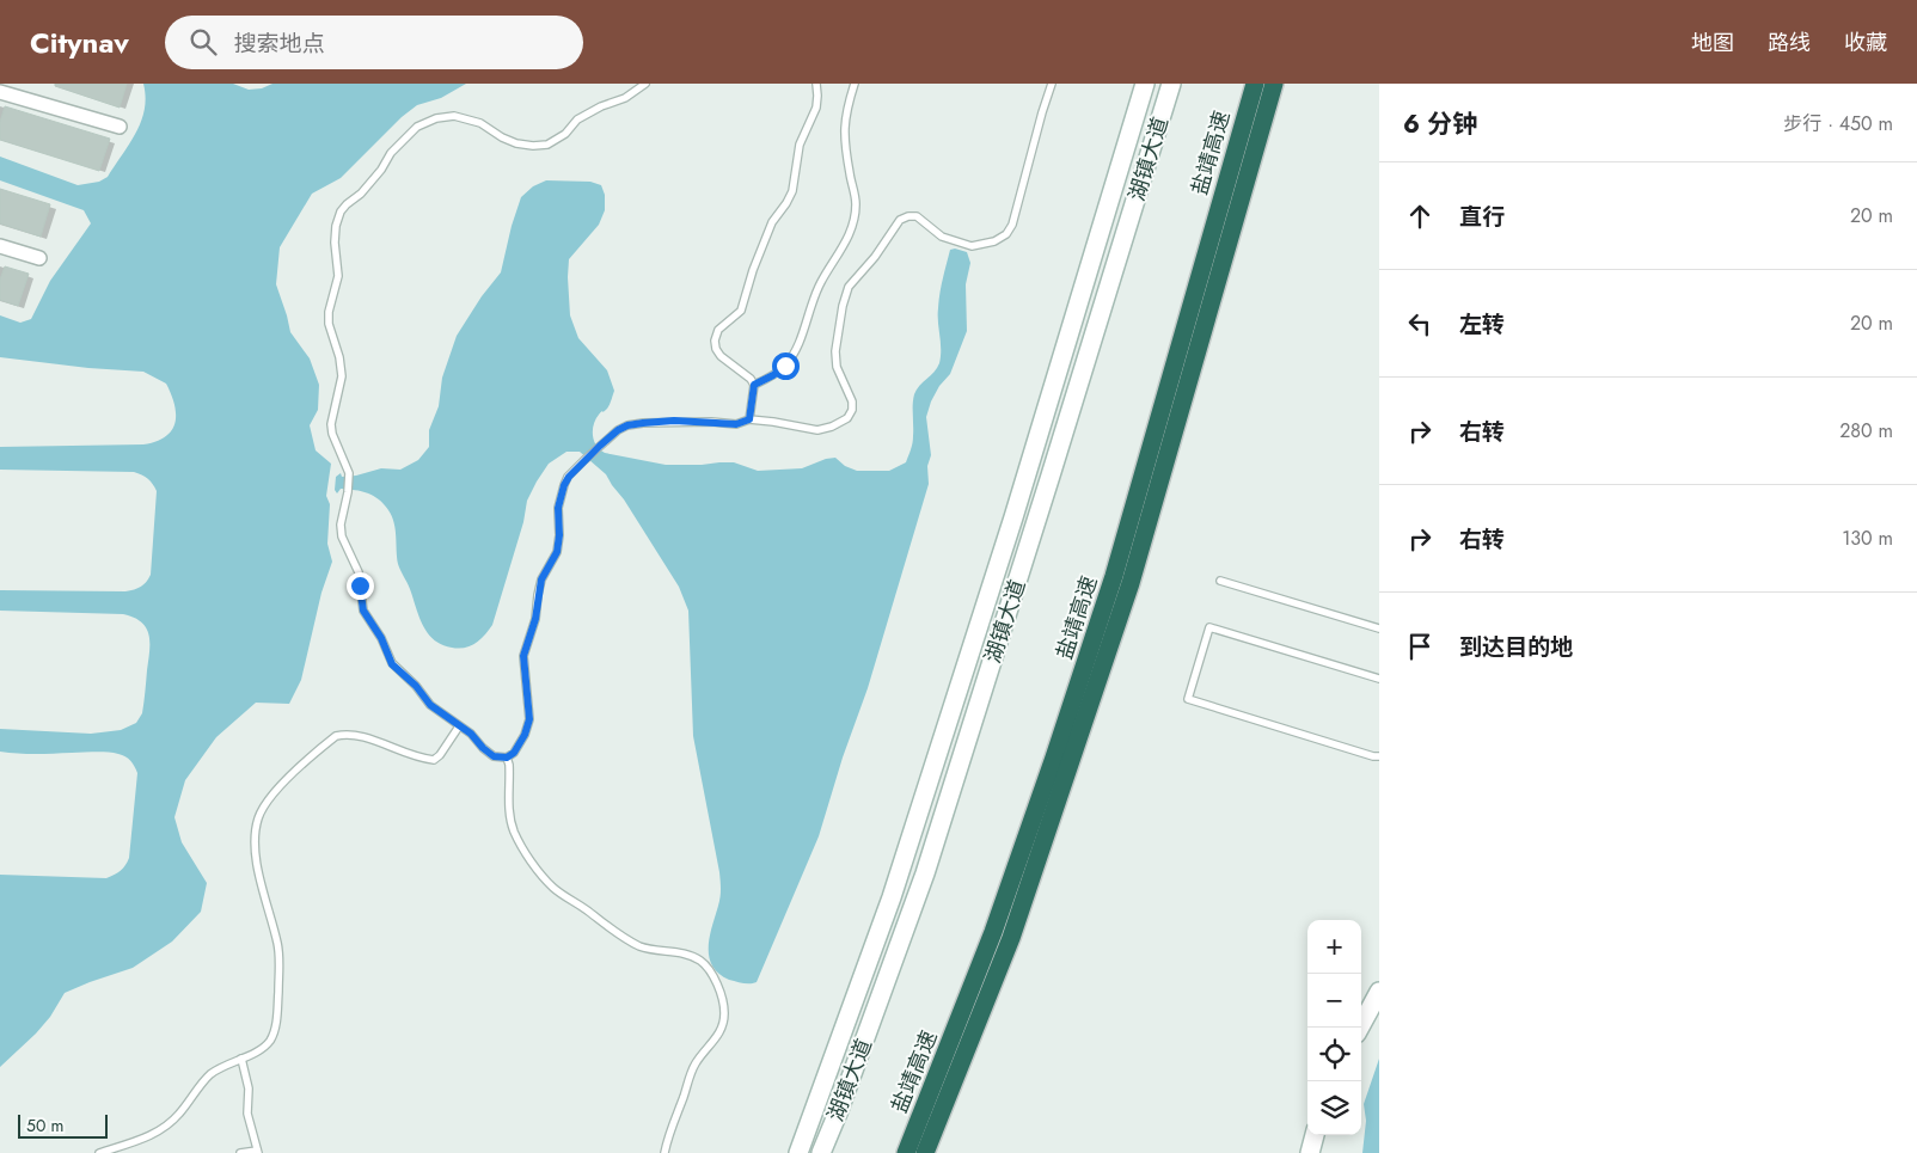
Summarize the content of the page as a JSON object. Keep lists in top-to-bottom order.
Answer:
{
  "streets": {
    "highway": ["盐靖高速"],
    "main road": ["湖镇大道"]
  },
  "scale_bar": "50 m",
  "page": {
    "header": "Citynav",
    "search": "搜索地点",
    "nav": ["地图", "路线", "收藏"],
    "heading": ["6 分钟", "步行 · 450 m"],
    "list": [
      ["直行", "20 m"],
      ["左转", "20 m"],
      ["右转", "280 m"],
      ["右转", "130 m"],
      "到达目的地"
    ],
    "map_buttons": ["+", "−"],
    "scale": "50 m"
  }
}
